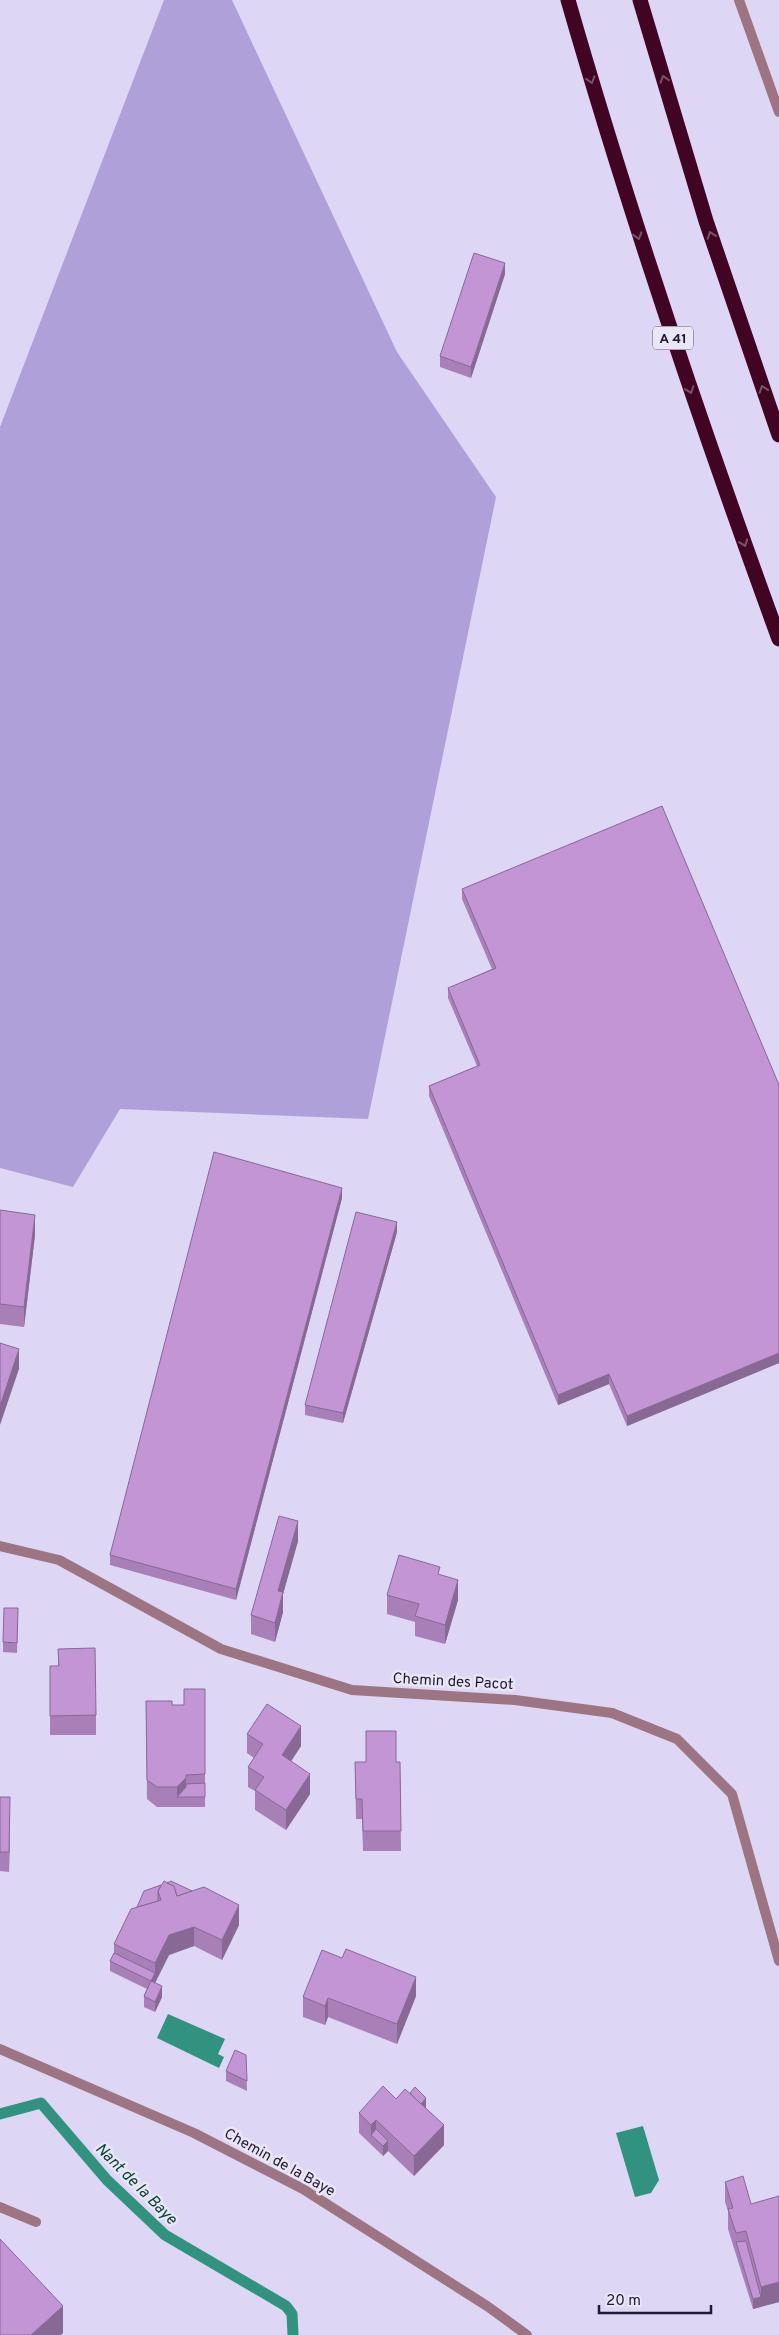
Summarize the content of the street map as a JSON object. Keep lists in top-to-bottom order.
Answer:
{
  "streets": {
    "highway": ["A 41"],
    "street": ["Chemin des Pacot", "Chemin de la Baye"]
  },
  "water": ["Nant de la Baye"],
  "scale_bar": "20 m"
}
